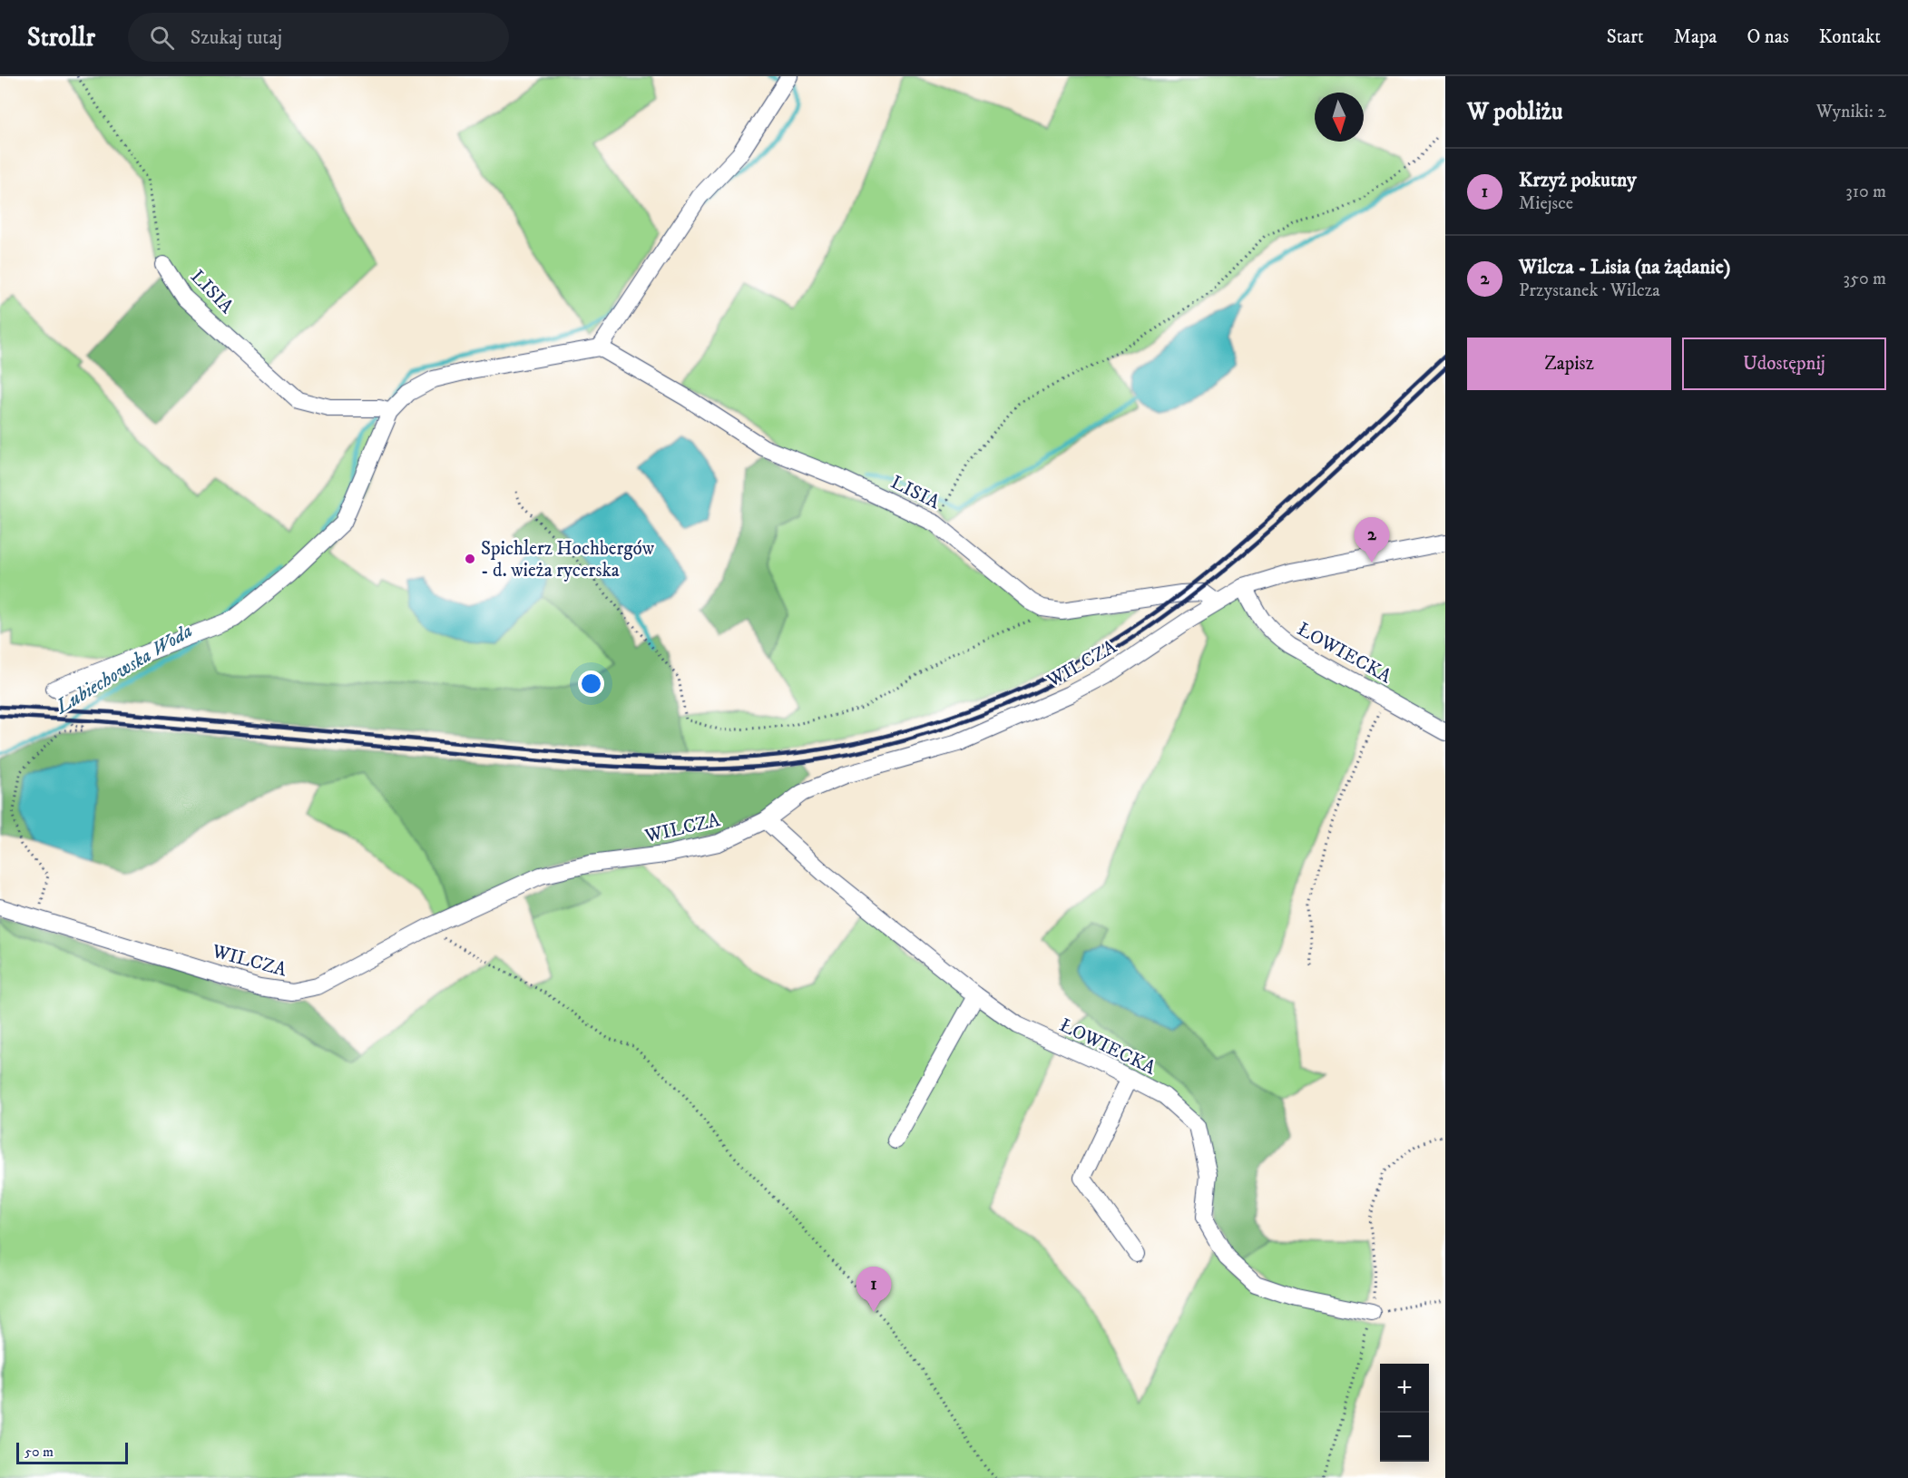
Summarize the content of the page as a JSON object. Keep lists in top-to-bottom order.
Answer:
{
  "streets": {
    "street": ["LISIA", "ŁOWIECKA", "WILCZA"]
  },
  "crossings": [
    ["ŁOWIECKA", "WILCZA"]
  ],
  "water": ["Lubiechowska Woda"],
  "places": ["Spichlerz Hochbergów - d. wieża rycerska"],
  "scale_bar": "50 m",
  "north": "bottom",
  "page": {
    "header": "Strollr",
    "search": "Szukaj tutaj",
    "nav": [
      "Start",
      "Mapa",
      "O nas",
      "Kontakt"
    ],
    "heading": ["W pobliżu", "Wyniki: 2"],
    "list": [
      {
        "mark": "1",
        "name": "Krzyż pokutny",
        "note": "Miejsce",
        "value": "310 m"
      },
      {
        "mark": "2",
        "name": "Wilcza - Lisia (na żądanie)",
        "note": "Przystanek · Wilcza",
        "value": "350 m"
      }
    ],
    "buttons": ["Zapisz", "Udostępnij"],
    "pins": ["2", "1"],
    "map_buttons": ["+", "−"],
    "scale": "50 m"
  }
}
